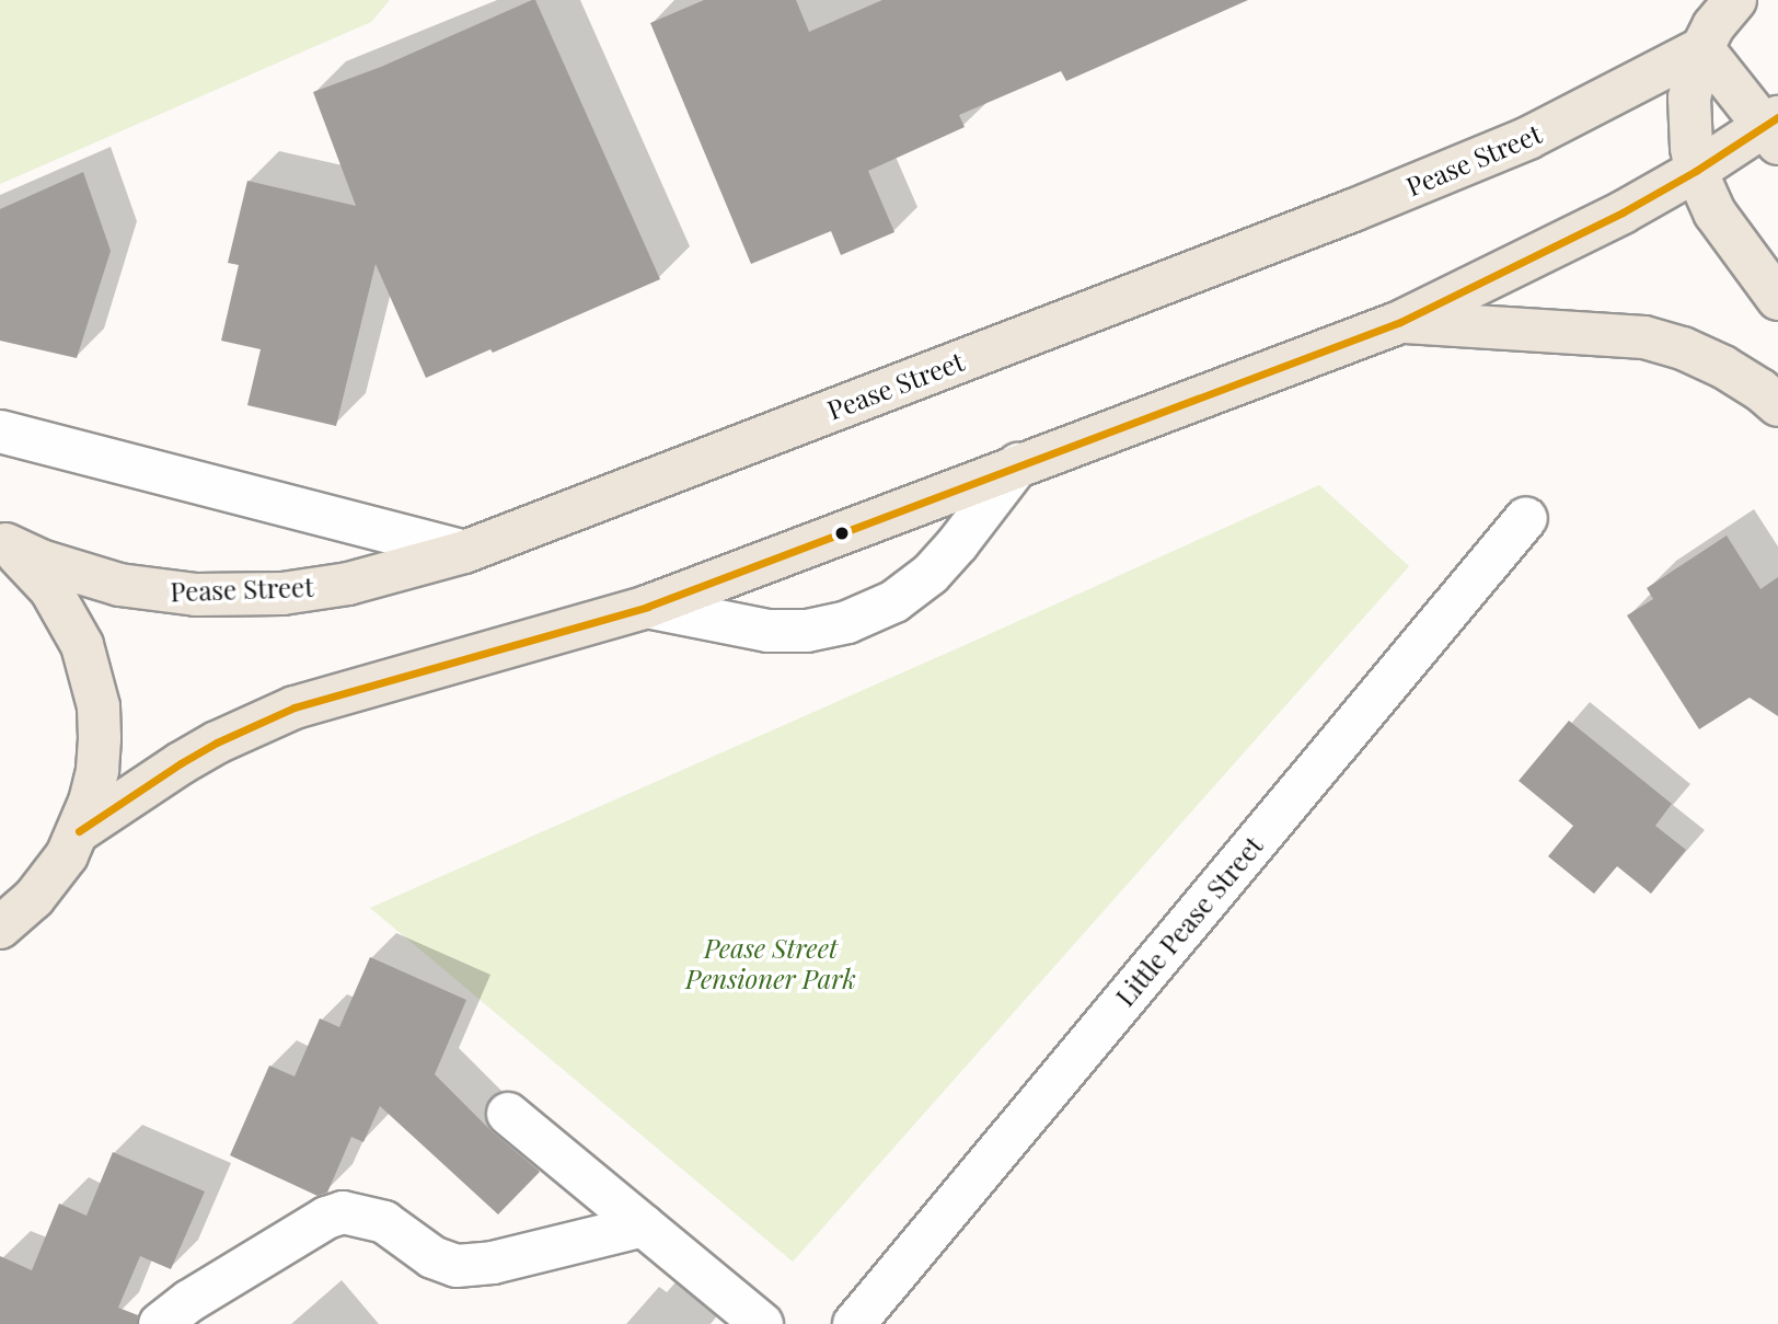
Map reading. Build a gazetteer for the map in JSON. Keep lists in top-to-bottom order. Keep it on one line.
{"streets":{"main road":["Pease Street"],"street":["Little Pease Street"]},"parks":["Pease Street Pensioner Park"]}
